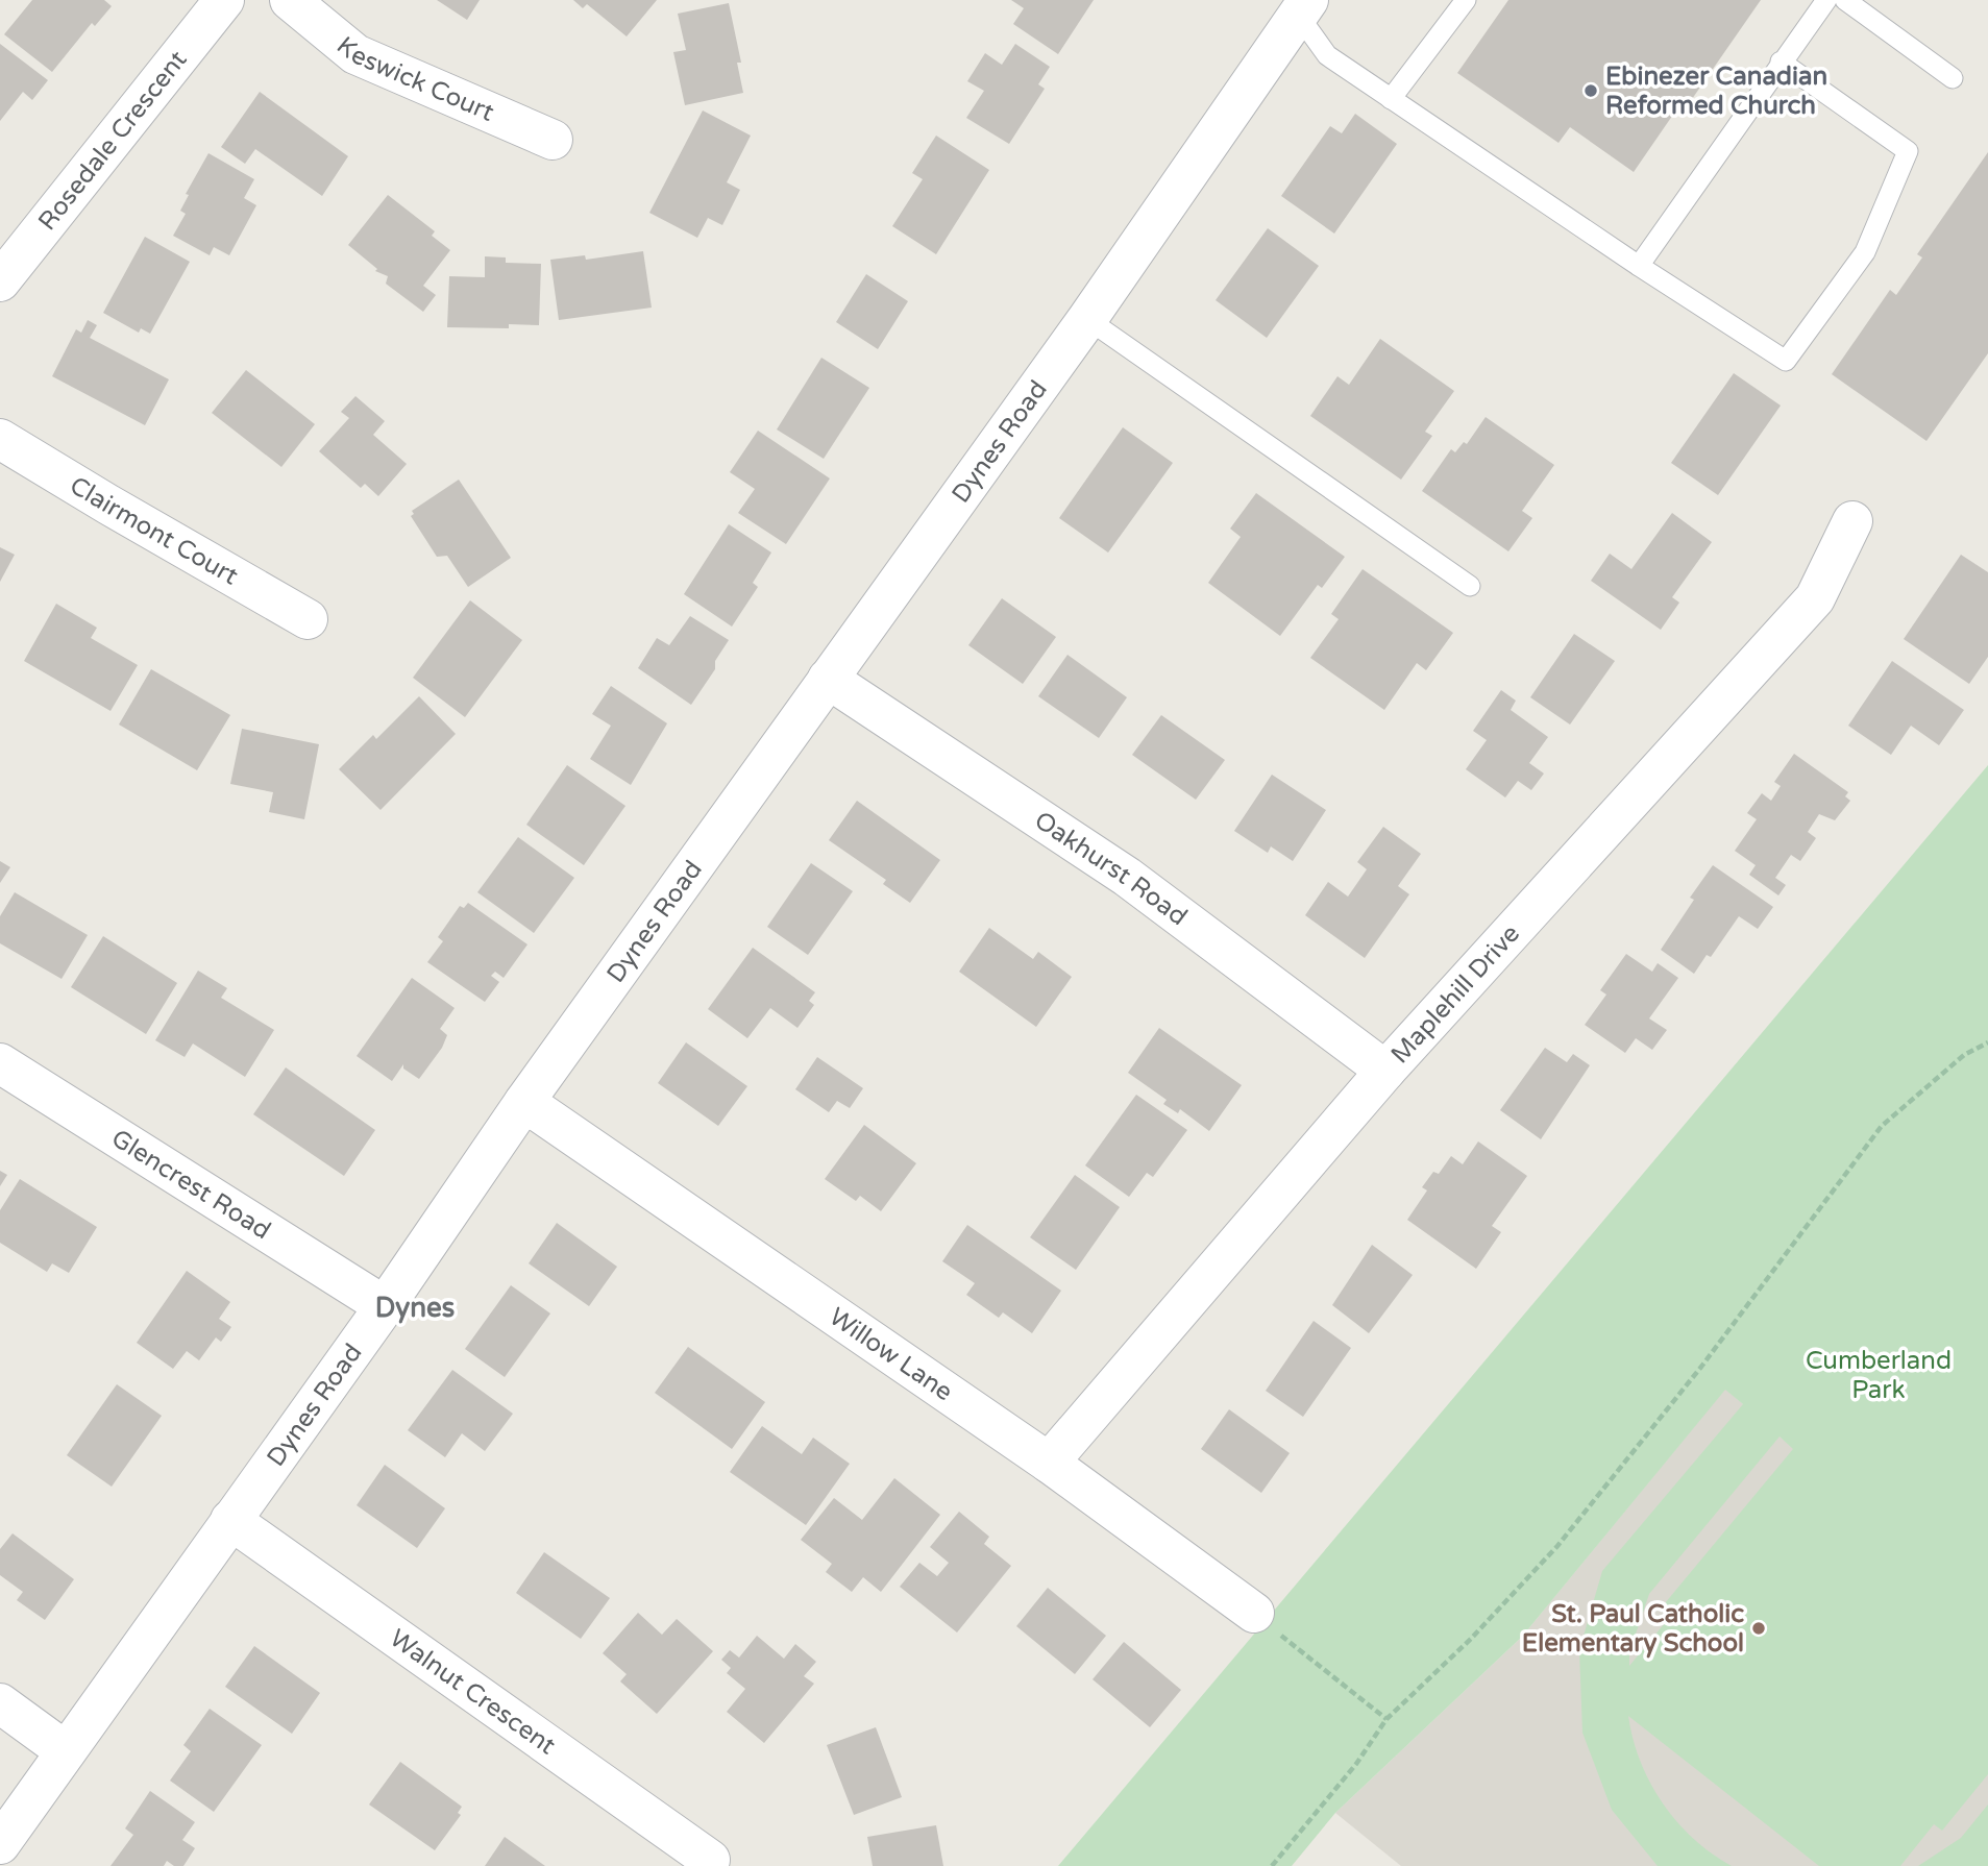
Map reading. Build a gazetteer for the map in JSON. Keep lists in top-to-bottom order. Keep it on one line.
{"streets":{"street":["Keswick Court","Rosedale Crescent","Dynes Road","Clairmont Court","Oakhurst Road","Maplehill Drive","Glencrest Road","Willow Lane","Walnut Crescent"]},"crossings":[["Dynes Road","Oakhurst Road"],["Dynes Road","Glencrest Road"],["Dynes Road","Willow Lane"],["Dynes Road","Walnut Crescent"],["Oakhurst Road","Maplehill Drive"],["Maplehill Drive","Willow Lane"]],"districts":["Dynes"],"parks":["Cumberland Park"],"places":["Ebinezer Canadian Reformed Church","St. Paul Catholic Elementary School"]}
